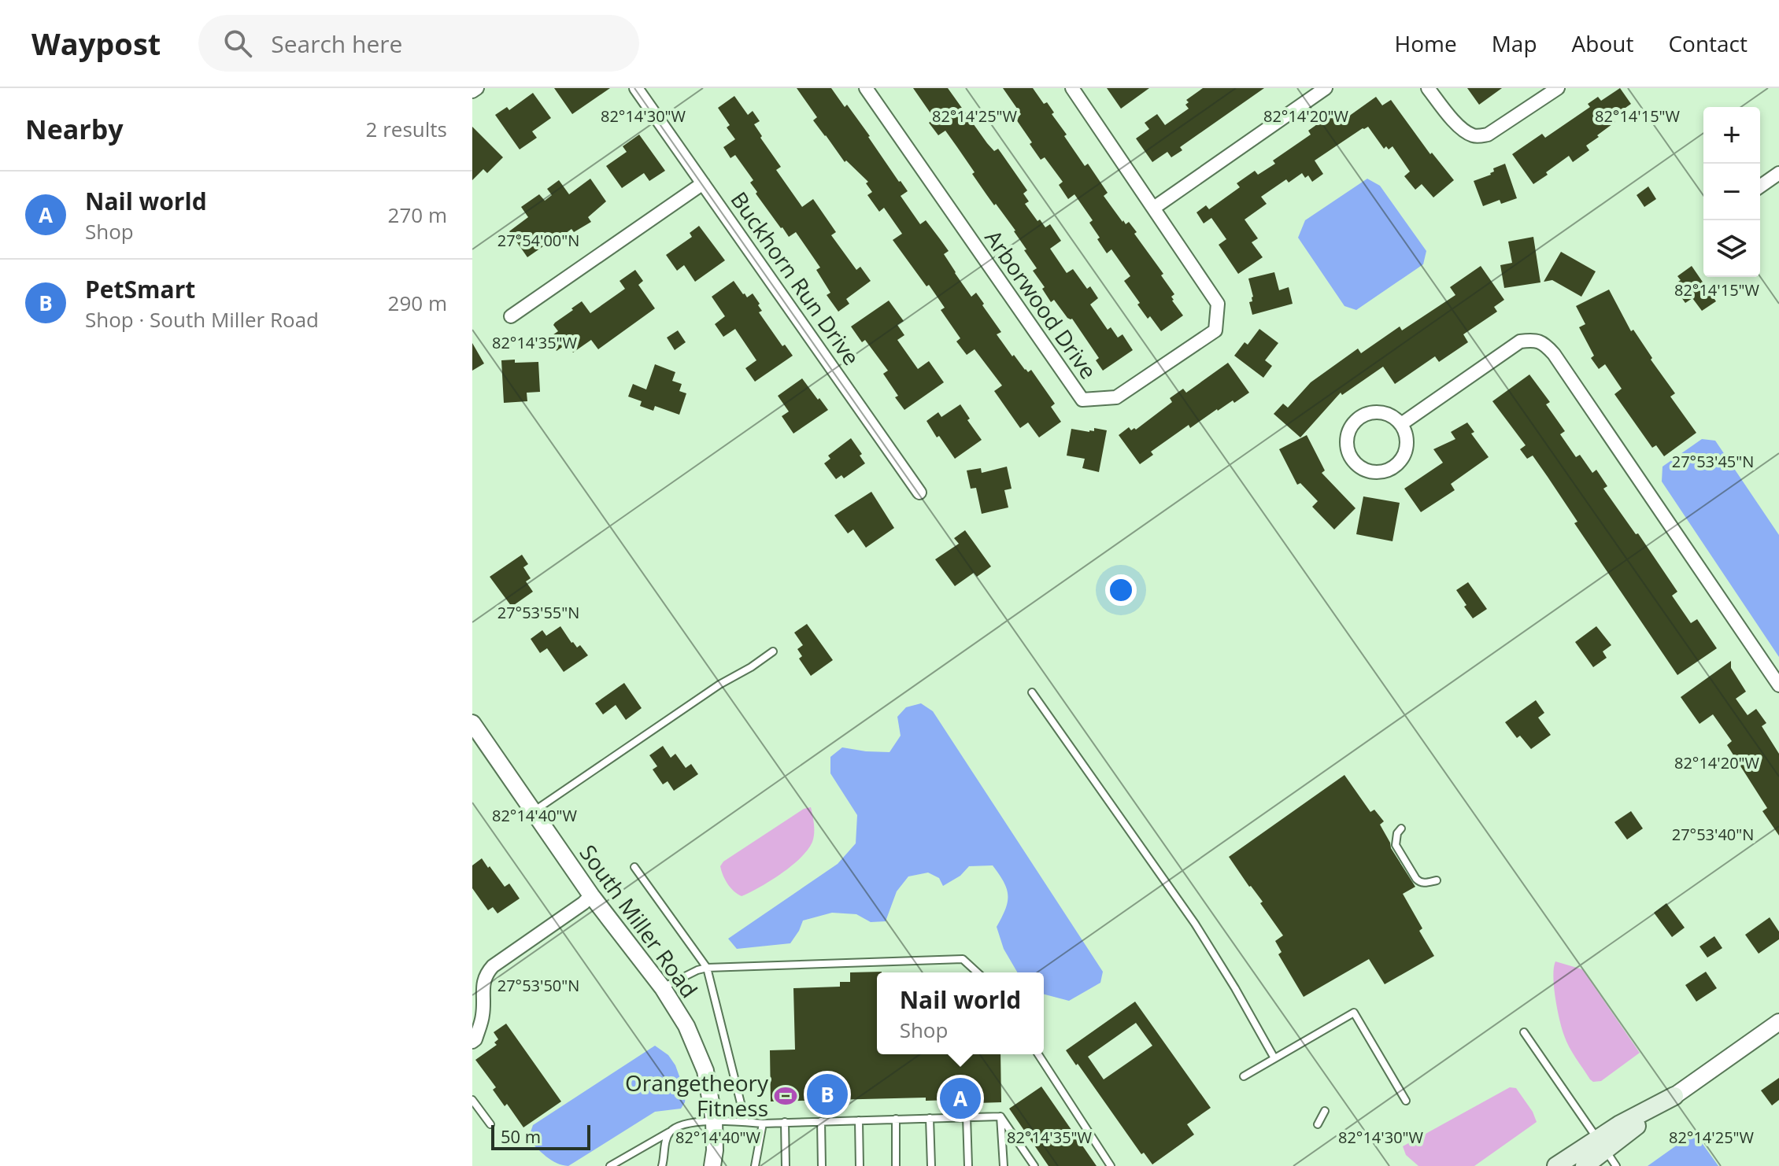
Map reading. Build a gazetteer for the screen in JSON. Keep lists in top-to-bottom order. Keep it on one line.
{"streets":{"street":["Buckhorn Run Drive","Arborwood Drive","South Miller Road"]},"places":{"sports":["Orangetheory Fitness"]},"scale_bar":"50 m","page":{"header":"Waypost","search":"Search here","nav":["Home","Map","About","Contact"],"heading":["Nearby","2 results"],"map_buttons":["+","−"],"list":[{"mark":"A","name":"Nail world","note":"Shop","value":"270 m"},{"mark":"B","name":"PetSmart","note":"Shop · South Miller Road","value":"290 m"}],"popup":["Nail world","Shop"],"pins":["B","A"],"scale":"50 m"},"coordinates":["82°14'15\"W","82°14'30\"W","82°14'25\"W","82°14'20\"W","27°54'00\"N","82°14'35\"W","27°53'45\"N","27°53'55\"N","82°14'40\"W","27°53'40\"N","27°53'50\"N"]}
